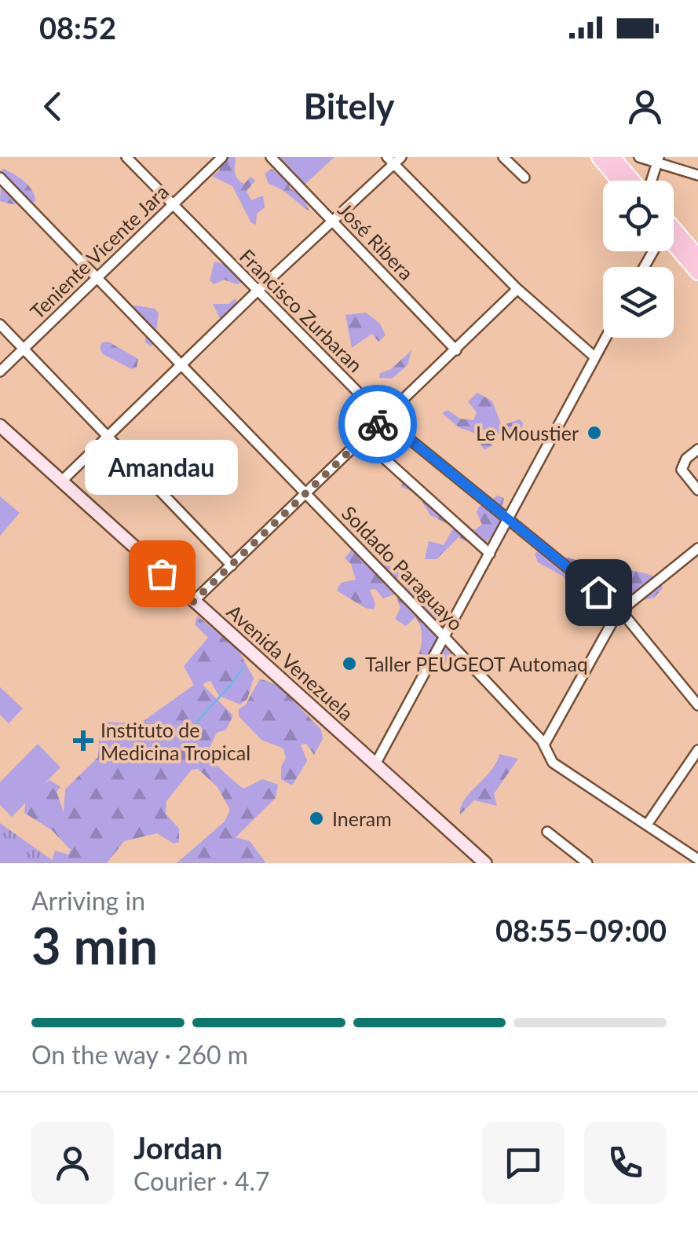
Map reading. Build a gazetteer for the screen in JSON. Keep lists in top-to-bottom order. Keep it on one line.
{"streets":{"main road":["Avenida Venezuela"],"street":["José Ribera","Teniente Vicente Jara","Francisco Zurbaran","Soldado Paraguayo"]},"crossings":[["Teniente Vicente Jara","Francisco Zurbaran"],["Teniente Vicente Jara","Soldado Paraguayo"]],"places":{"other":["Le Moustier","Amandau","Taller PEUGEOT Automaq","Ineram"],"health":["Instituto de Medicina Tropical"]},"page":{"status":"08:52","header":"Bitely","bubble":"Amandau","heading":["3 min","Arriving in","08:55–09:00"],"panel":["Jordan","Courier · 4.7"],"bar":"On the way · 260 m"}}
